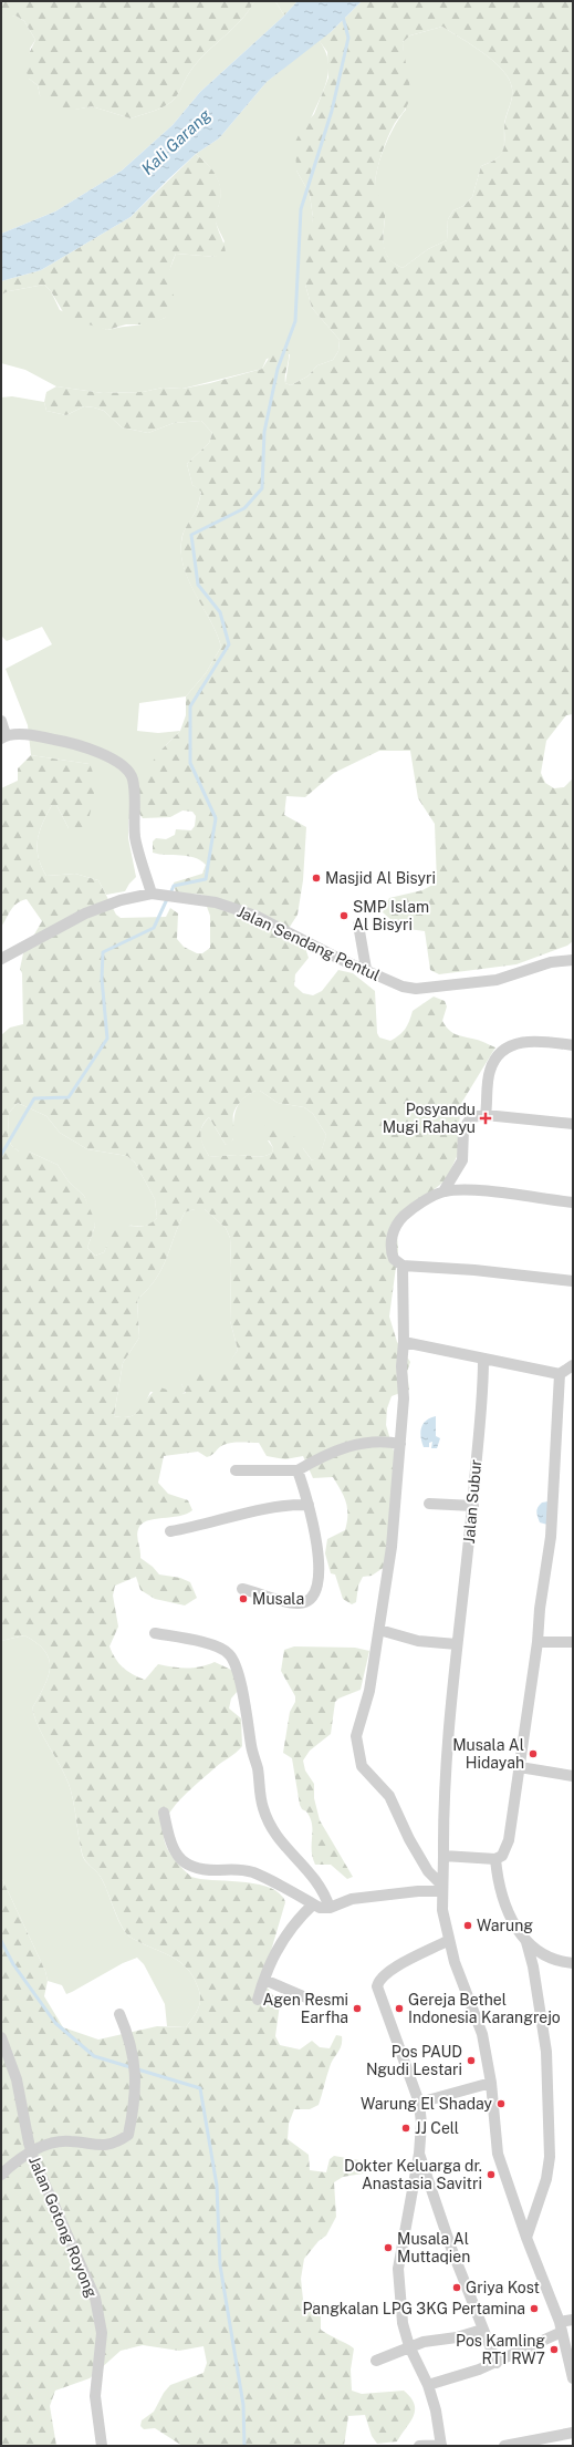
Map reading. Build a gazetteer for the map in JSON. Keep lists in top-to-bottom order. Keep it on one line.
{"streets":{"street":["Jalan Sendang Pentul","Jalan Subur","Jalan Gotong Royong"]},"water":["Kali Garang"],"places":{"other":["Masjid Al Bisyri","SMP Islam Al Bisyri","Musala","Musala Al Hidayah","Warung","Agen Resmi Earfha","Gereja Bethel Indonesia Karangrejo","Pos PAUD Ngudi Lestari","Warung El Shaday","JJ Cell","Dokter Keluarga dr. Anastasia Savitri","Musala Al Muttaqien","Griya Kost","Pangkalan LPG 3KG Pertamina","Pos Kamling RT1 RW7"],"health":["Posyandu Mugi Rahayu"]}}
